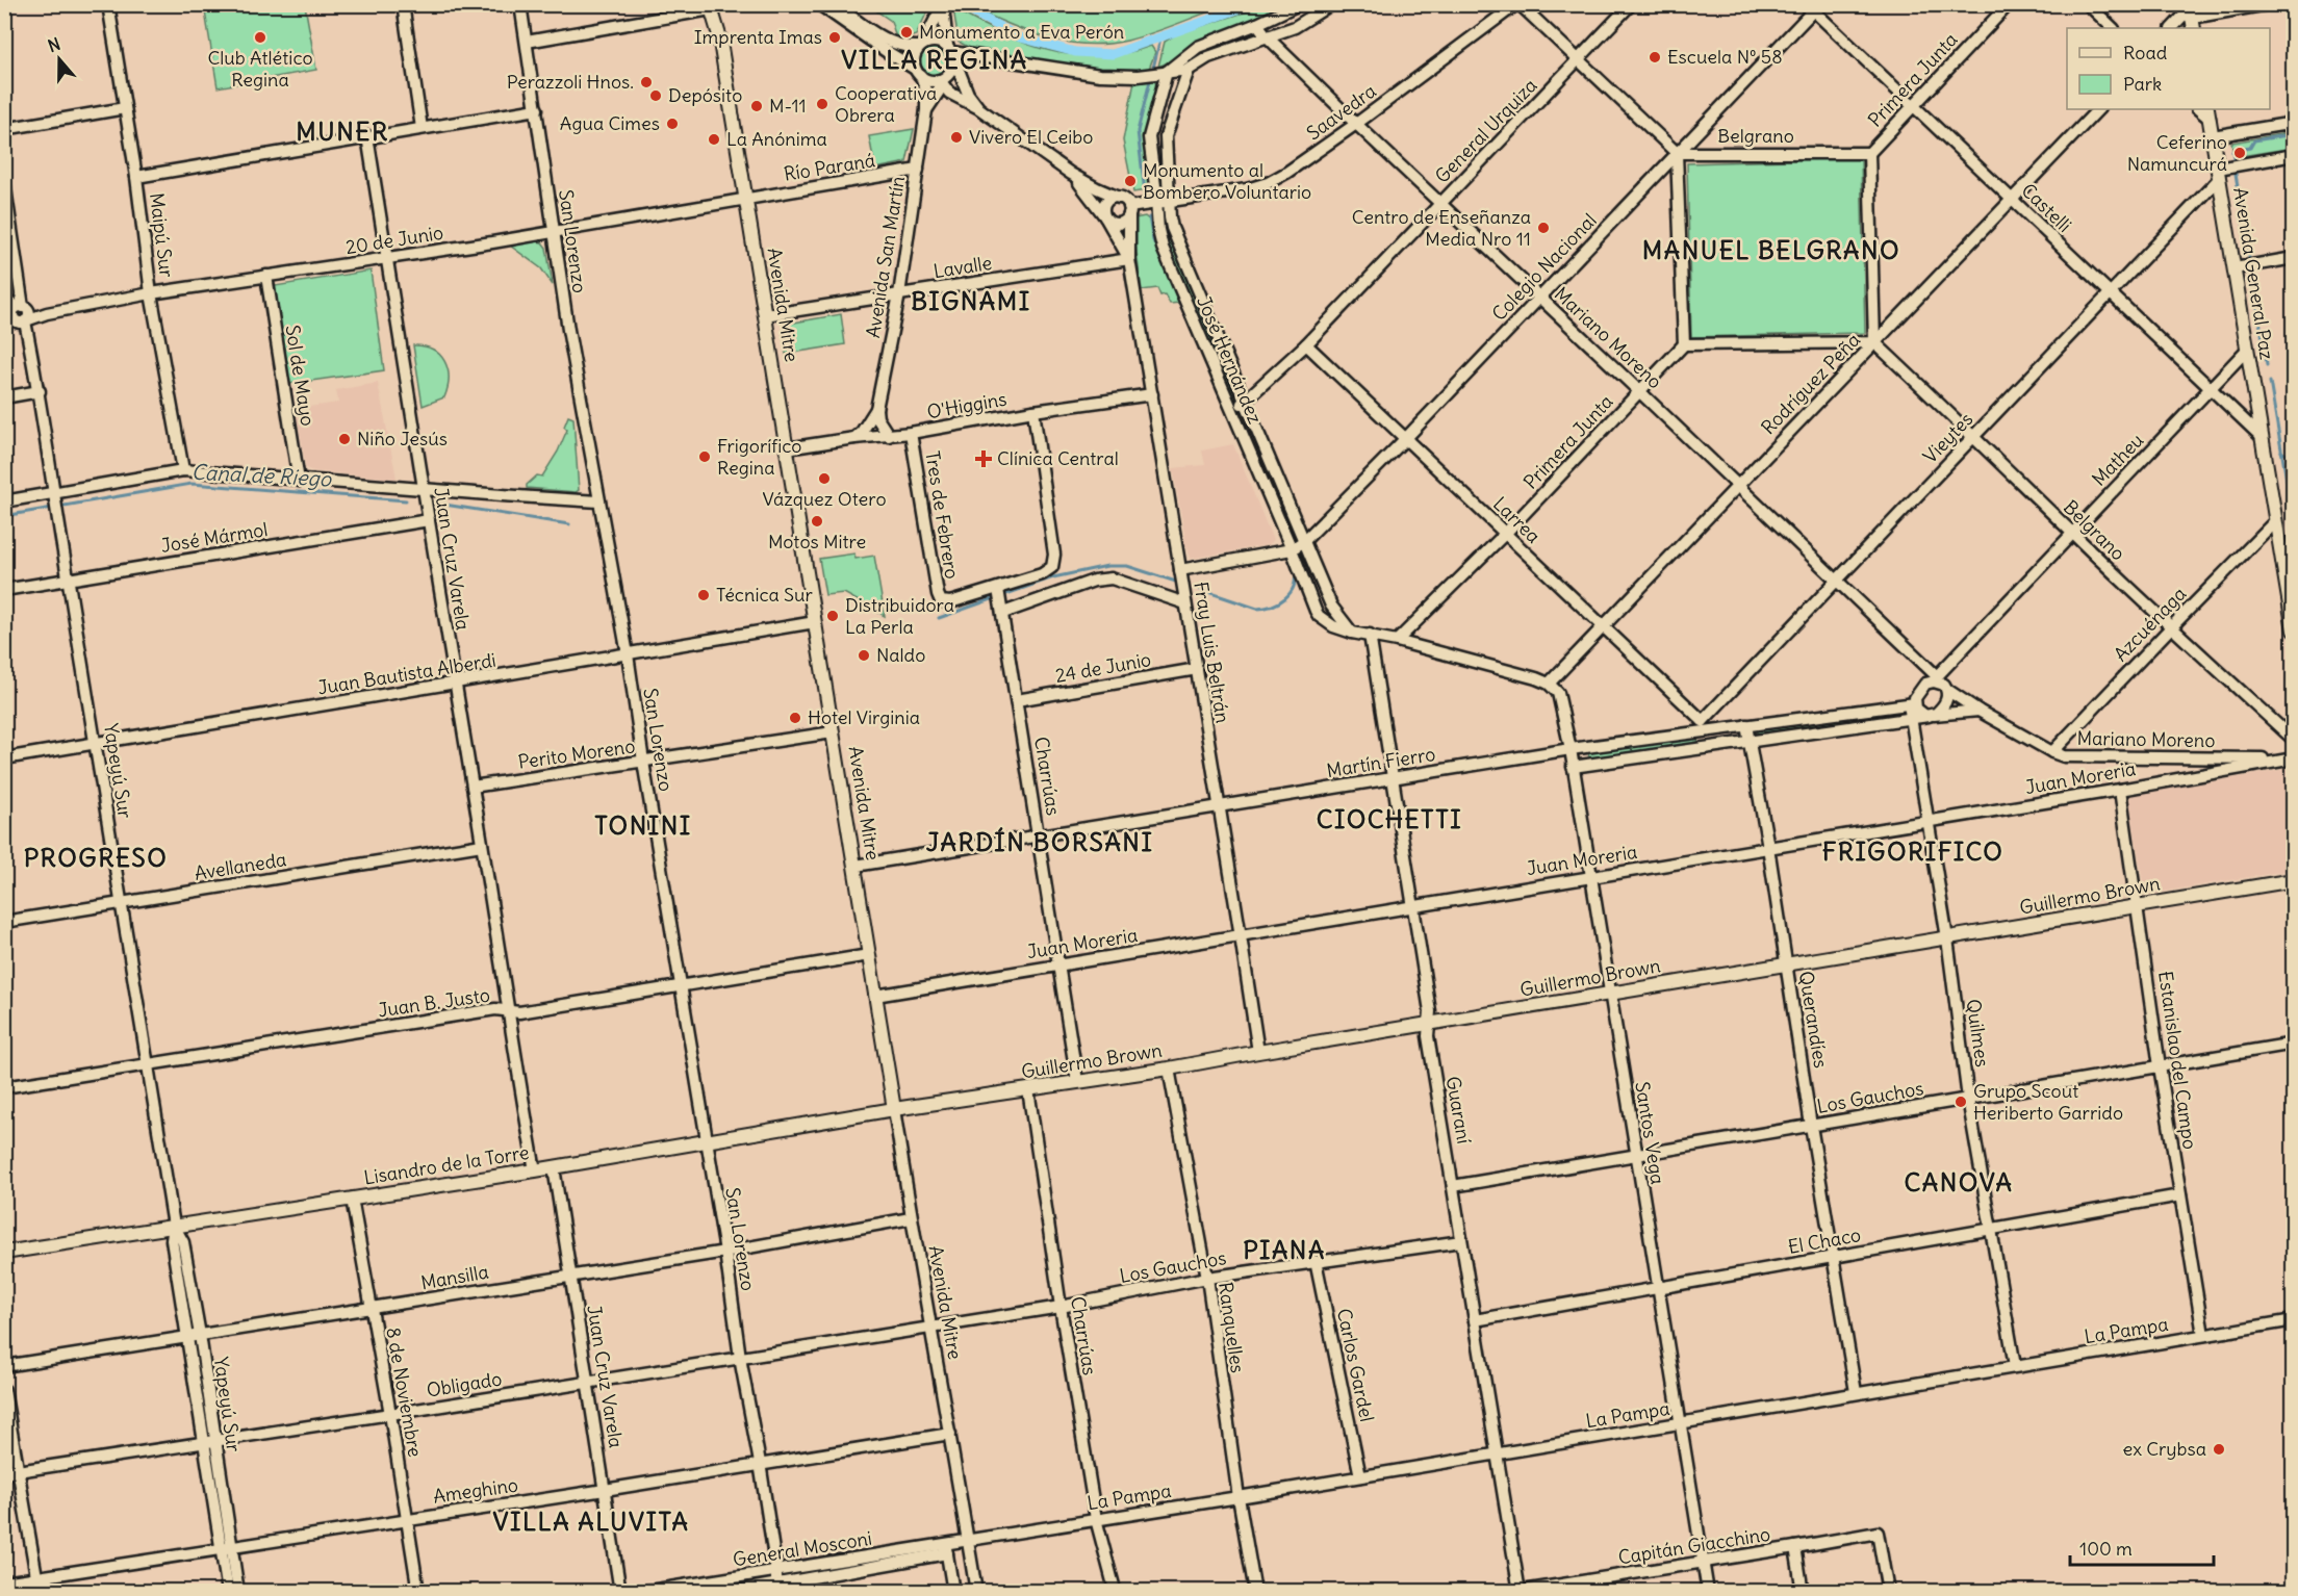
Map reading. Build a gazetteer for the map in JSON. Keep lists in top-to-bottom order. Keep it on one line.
{"streets":{"main road":["Avenida General Paz","Avenida Mitre","Guillermo Brown","Lisandro de la Torre"],"street":["Primera Junta","Saavedra","General Urquiza","Belgrano","Río Paraná","Castelli","Maipú Sur","20 de Junio","San Lorenzo","Avenida San Martín","Lavalle","Colegio Nacional","Mariano Moreno","José Hernández","Sol de Mayo","Rodríguez Peña","O'Higgins","Vieytes","Matheu","Tres de Febrero","Larrea","José Mármol","Juan Cruz Varela","Azcuénaga","Fray Luis Beltrán","24 de Junio","Juan Bautista Alberdi","Perito Moreno","Martín Fierro","Yapeyú Sur","Charrúas","Juan Moreria","Avellaneda","Juan B. Justo","Querandíes","Quilmes","Estanislao del Campo","Los Gauchos","Guaraní","Santos Vega","El Chaco","Mansilla","Ranquelles","La Pampa","Carlos Gardel","Obligado","8 de Noviembre","Ameghino","Capitán Giacchino","General Mosconi"]},"crossings":[["Primera Junta","Belgrano"],["Primera Junta","Castelli"],["Primera Junta","Mariano Moreno"],["Primera Junta","José Hernández"],["Primera Junta","Larrea"],["Saavedra","Mariano Moreno"],["Saavedra","José Hernández"],["Saavedra","Fray Luis Beltrán"],["General Urquiza","Mariano Moreno"],["General Urquiza","José Hernández"],["General Urquiza","Larrea"],["Belgrano","Colegio Nacional"],["Belgrano","Rodríguez Peña"],["Belgrano","Vieytes"],["Belgrano","Matheu"],["Belgrano","Azcuénaga"],["Río Paraná","20 de Junio"],["Río Paraná","Avenida San Martín"],["Río Paraná","Avenida Mitre"],["Castelli","Colegio Nacional"],["Castelli","Avenida General Paz"],["Castelli","Rodríguez Peña"],["Castelli","Vieytes"],["Castelli","Matheu"],["Maipú Sur","20 de Junio"],["20 de Junio","San Lorenzo"],["20 de Junio","Avenida Mitre"],["20 de Junio","Sol de Mayo"],["20 de Junio","Juan Cruz Varela"],["20 de Junio","Yapeyú Sur"],["San Lorenzo","Juan Bautista Alberdi"],["San Lorenzo","Perito Moreno"],["San Lorenzo","Juan B. Justo"],["San Lorenzo","Lisandro de la Torre"],["San Lorenzo","Mansilla"],["San Lorenzo","Obligado"],["San Lorenzo","Ameghino"],["San Lorenzo","General Mosconi"],["Avenida San Martín","Lavalle"],["Avenida San Martín","O'Higgins"],["Avenida San Martín","Fray Luis Beltrán"],["Lavalle","Avenida Mitre"],["Lavalle","Fray Luis Beltrán"],["Colegio Nacional","Mariano Moreno"],["Colegio Nacional","José Hernández"],["Colegio Nacional","Larrea"],["Avenida General Paz","Vieytes"],["Avenida General Paz","Matheu"],["Avenida General Paz","Azcuénaga"],["Avenida Mitre","O'Higgins"],["Avenida Mitre","Juan Bautista Alberdi"],["Avenida Mitre","Perito Moreno"],["Avenida Mitre","Martín Fierro"],["Avenida Mitre","Juan Moreria"],["Avenida Mitre","Guillermo Brown"],["Avenida Mitre","Juan B. Justo"],["Avenida Mitre","Los Gauchos"],["Avenida Mitre","Lisandro de la Torre"],["Avenida Mitre","Mansilla"],["Avenida Mitre","La Pampa"],["Avenida Mitre","Obligado"],["Avenida Mitre","Ameghino"],["Avenida Mitre","General Mosconi"],["Mariano Moreno","Rodríguez Peña"],["Mariano Moreno","Vieytes"],["Mariano Moreno","Matheu"],["Mariano Moreno","Azcuénaga"],["Mariano Moreno","Martín Fierro"],["Mariano Moreno","Juan Moreria"],["Mariano Moreno","Quilmes"],["José Hernández","Rodríguez Peña"],["José Hernández","Guaraní"],["José Hernández","Santos Vega"],["Rodríguez Peña","Larrea"],["Rodríguez Peña","Santos Vega"],["O'Higgins","Tres de Febrero"],["O'Higgins","Fray Luis Beltrán"],["Vieytes","Larrea"],["Vieytes","Martín Fierro"],["Matheu","Martín Fierro"],["Matheu","Quilmes"],["Tres de Febrero","Charrúas"],["Larrea","Martín Fierro"],["José Mármol","Juan Cruz Varela"],["José Mármol","Yapeyú Sur"],["Juan Cruz Varela","Juan Bautista Alberdi"],["Juan Cruz Varela","Perito Moreno"],["Juan Cruz Varela","Avellaneda"],["Juan Cruz Varela","Juan B. Justo"],["Juan Cruz Varela","Lisandro de la Torre"],["Juan Cruz Varela","Mansilla"],["Juan Cruz Varela","Obligado"],["Juan Cruz Varela","Ameghino"],["Fray Luis Beltrán","24 de Junio"],["Fray Luis Beltrán","Martín Fierro"],["Fray Luis Beltrán","Juan Moreria"],["Fray Luis Beltrán","Guillermo Brown"],["24 de Junio","Charrúas"],["Juan Bautista Alberdi","Yapeyú Sur"],["Martín Fierro","Charrúas"],["Martín Fierro","Querandíes"],["Martín Fierro","Quilmes"],["Martín Fierro","Guaraní"],["Martín Fierro","Santos Vega"],["Yapeyú Sur","Avellaneda"],["Yapeyú Sur","Juan B. Justo"],["Yapeyú Sur","Lisandro de la Torre"],["Yapeyú Sur","Mansilla"],["Yapeyú Sur","Obligado"],["Yapeyú Sur","Ameghino"],["Charrúas","Juan Moreria"],["Charrúas","Guillermo Brown"],["Charrúas","Los Gauchos"],["Charrúas","La Pampa"],["Juan Moreria","Querandíes"],["Juan Moreria","Quilmes"],["Juan Moreria","Estanislao del Campo"],["Juan Moreria","Guaraní"],["Juan Moreria","Santos Vega"],["Guillermo Brown","Querandíes"],["Guillermo Brown","Quilmes"],["Guillermo Brown","Estanislao del Campo"],["Guillermo Brown","Guaraní"],["Guillermo Brown","Santos Vega"],["Guillermo Brown","Lisandro de la Torre"],["Guillermo Brown","Ranquelles"],["Querandíes","Los Gauchos"],["Querandíes","El Chaco"],["Querandíes","La Pampa"],["Quilmes","Los Gauchos"],["Quilmes","El Chaco"],["Quilmes","La Pampa"],["Estanislao del Campo","Los Gauchos"],["Estanislao del Campo","El Chaco"],["Estanislao del Campo","La Pampa"],["Los Gauchos","Guaraní"],["Los Gauchos","Santos Vega"],["Los Gauchos","Ranquelles"],["Los Gauchos","Carlos Gardel"],["Los Gauchos","Obligado"],["Guaraní","El Chaco"],["Guaraní","La Pampa"],["Guaraní","Capitán Giacchino"],["Santos Vega","El Chaco"],["Santos Vega","La Pampa"],["Santos Vega","Capitán Giacchino"],["Lisandro de la Torre","8 de Noviembre"],["Mansilla","8 de Noviembre"],["Ranquelles","La Pampa"],["La Pampa","Carlos Gardel"],["La Pampa","General Mosconi"],["Obligado","8 de Noviembre"],["8 de Noviembre","Ameghino"]],"districts":["VILLA REGINA","MUNER","MANUEL BELGRANO","BIGNAMI","CIOCHETTI","TONINI","JARDÍN BORSANI","FRIGORIFICO","PROGRESO","CANOVA","PIANA","VILLA ALUVITA"],"water":["Canal de Riego"],"places":{"other":["Monumento a Eva Perón","Club Atlético Regina","Imprenta Imas","Escuela Nº 58","Perazzoli Hnos.","Depósito","Cooperativa Obrera","M-11","Agua Cimes","Vivero El Ceibo","La Anónima","Ceferino Namuncurá","Monumento al Bombero Voluntario","Centro de Enseñanza Media Nro 11","Niño Jesús","Frigorífico Regina","Vázquez Otero","Motos Mitre","Técnica Sur","Distribuidora La Perla","Naldo","Hotel Virginia","Grupo Scout Heriberto Garrido","ex Crybsa"],"health":["Clínica Central"]},"legend":["Road","Park"],"scale_bar":"100 m","north":"top"}
